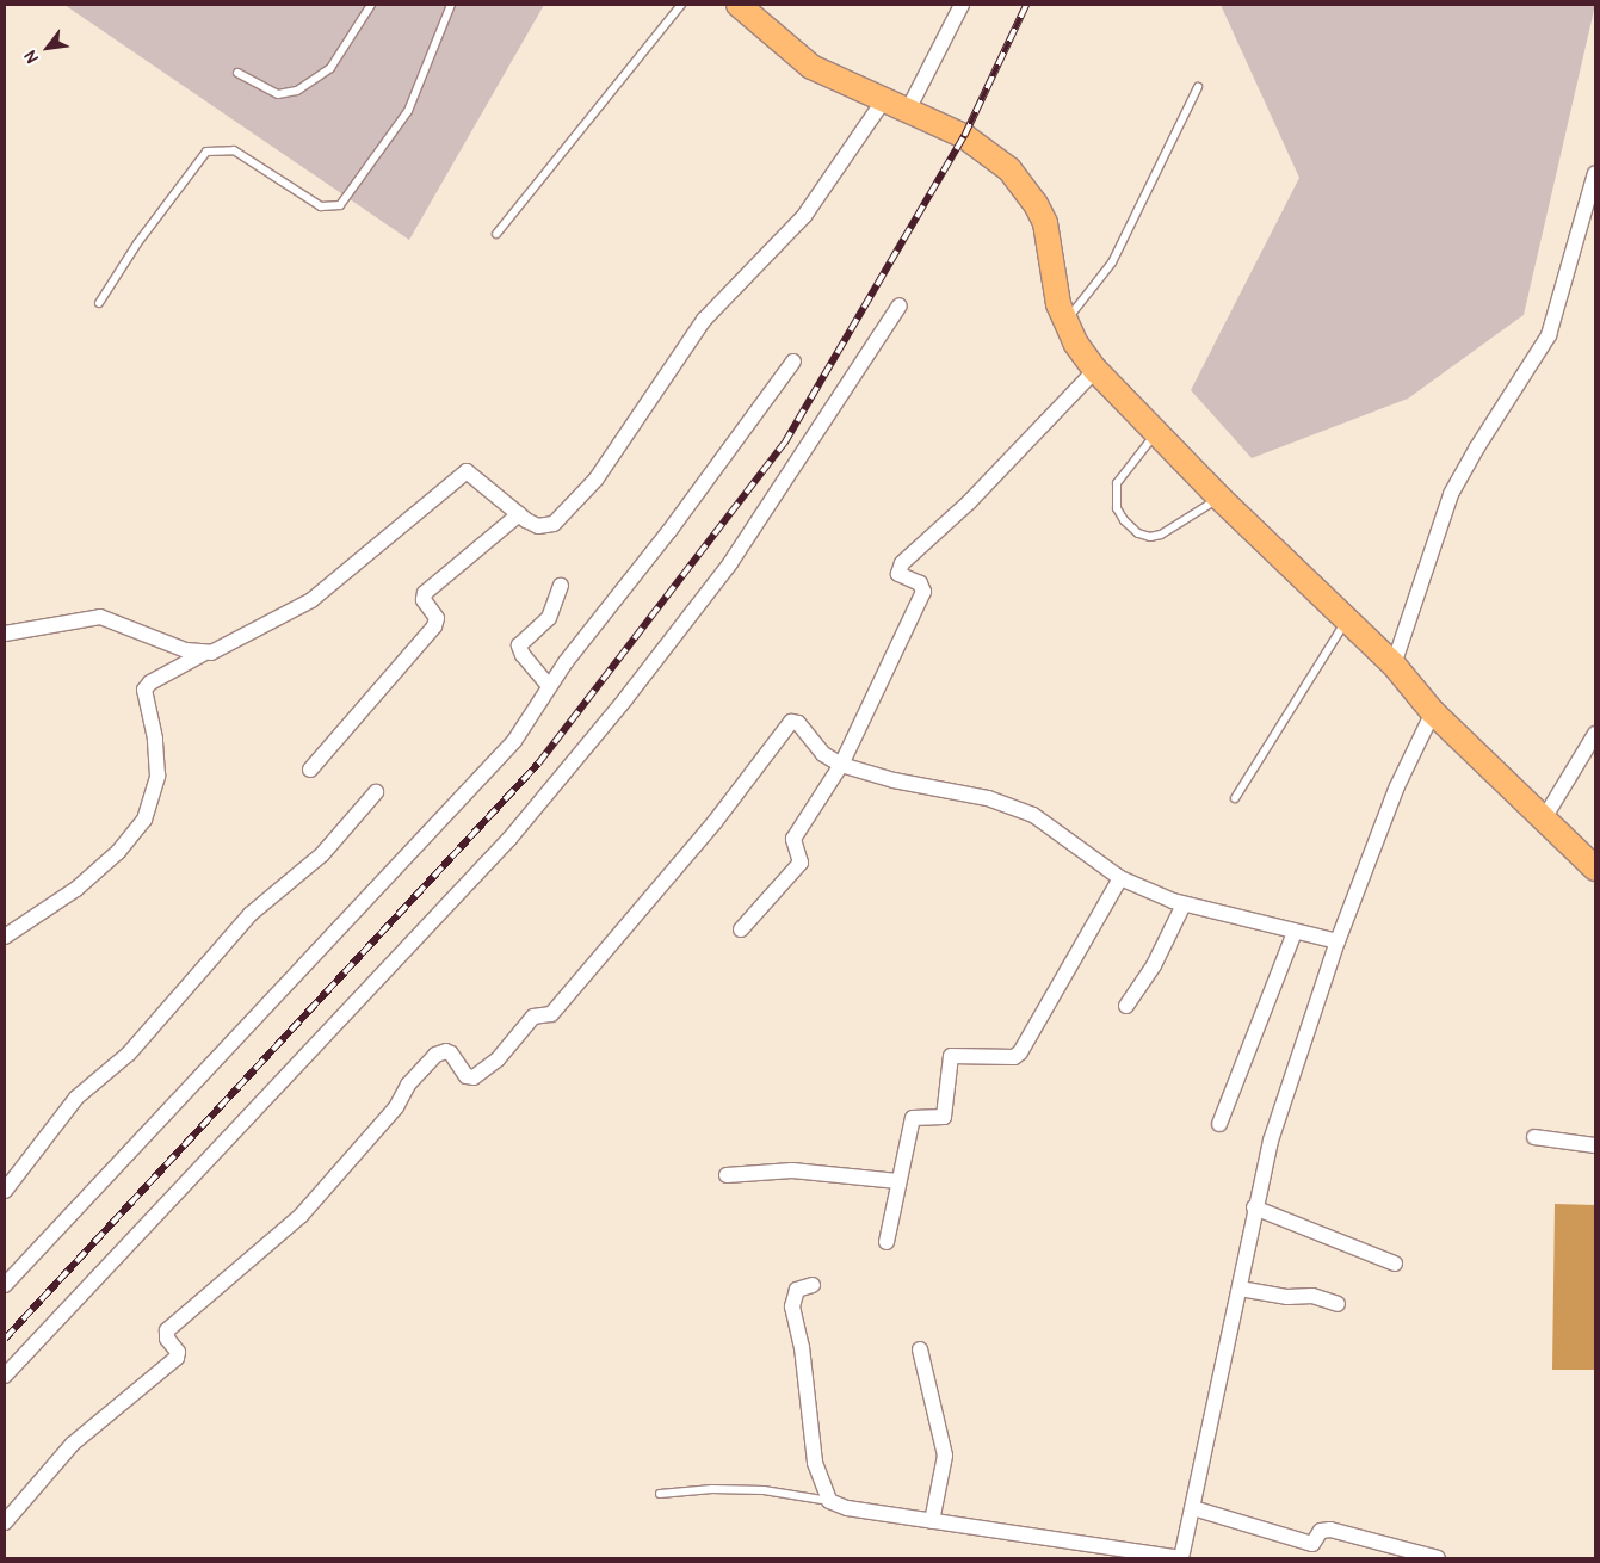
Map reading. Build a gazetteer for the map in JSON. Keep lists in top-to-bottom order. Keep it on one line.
{"north":"bottom left"}
